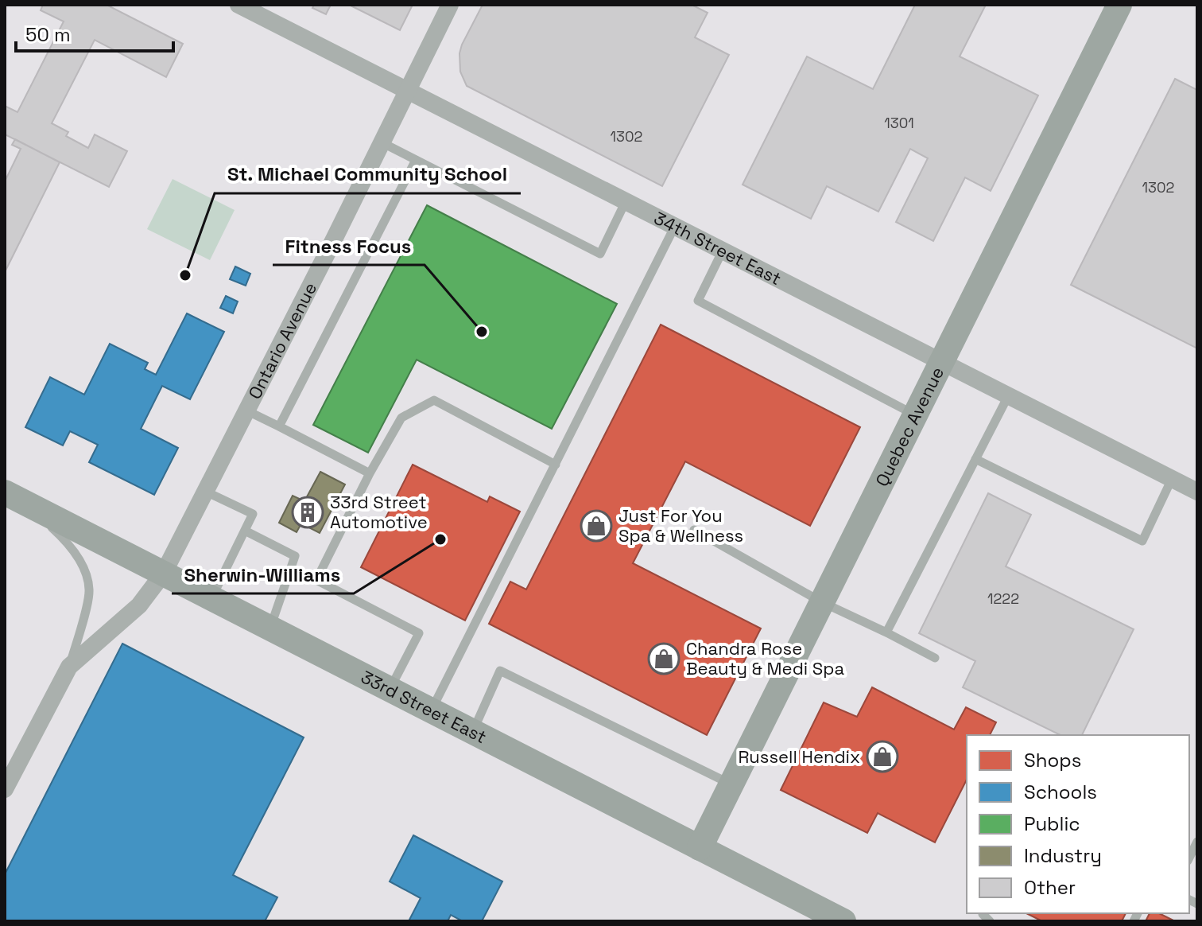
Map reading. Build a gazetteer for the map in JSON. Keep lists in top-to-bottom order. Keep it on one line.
{"streets":{"street":["34th Street East","Ontario Avenue","Quebec Avenue","33rd Street East"]},"crossings":[["34th Street East","Ontario Avenue"],["34th Street East","Quebec Avenue"],["Ontario Avenue","33rd Street East"],["Quebec Avenue","33rd Street East"]],"places":{"other":["St. Michael Community School","Fitness Focus","Sherwin-Williams"],"building":["33rd Street Automotive"],"shop":["Just For You Spa & Wellness","Chandra Rose Beauty & Medi Spa","Russell Hendix"]},"house_numbers":["1301","1302","1302","1222"],"legend":["Shops","Schools","Public","Industry","Other"],"scale_bar":"50 m"}
